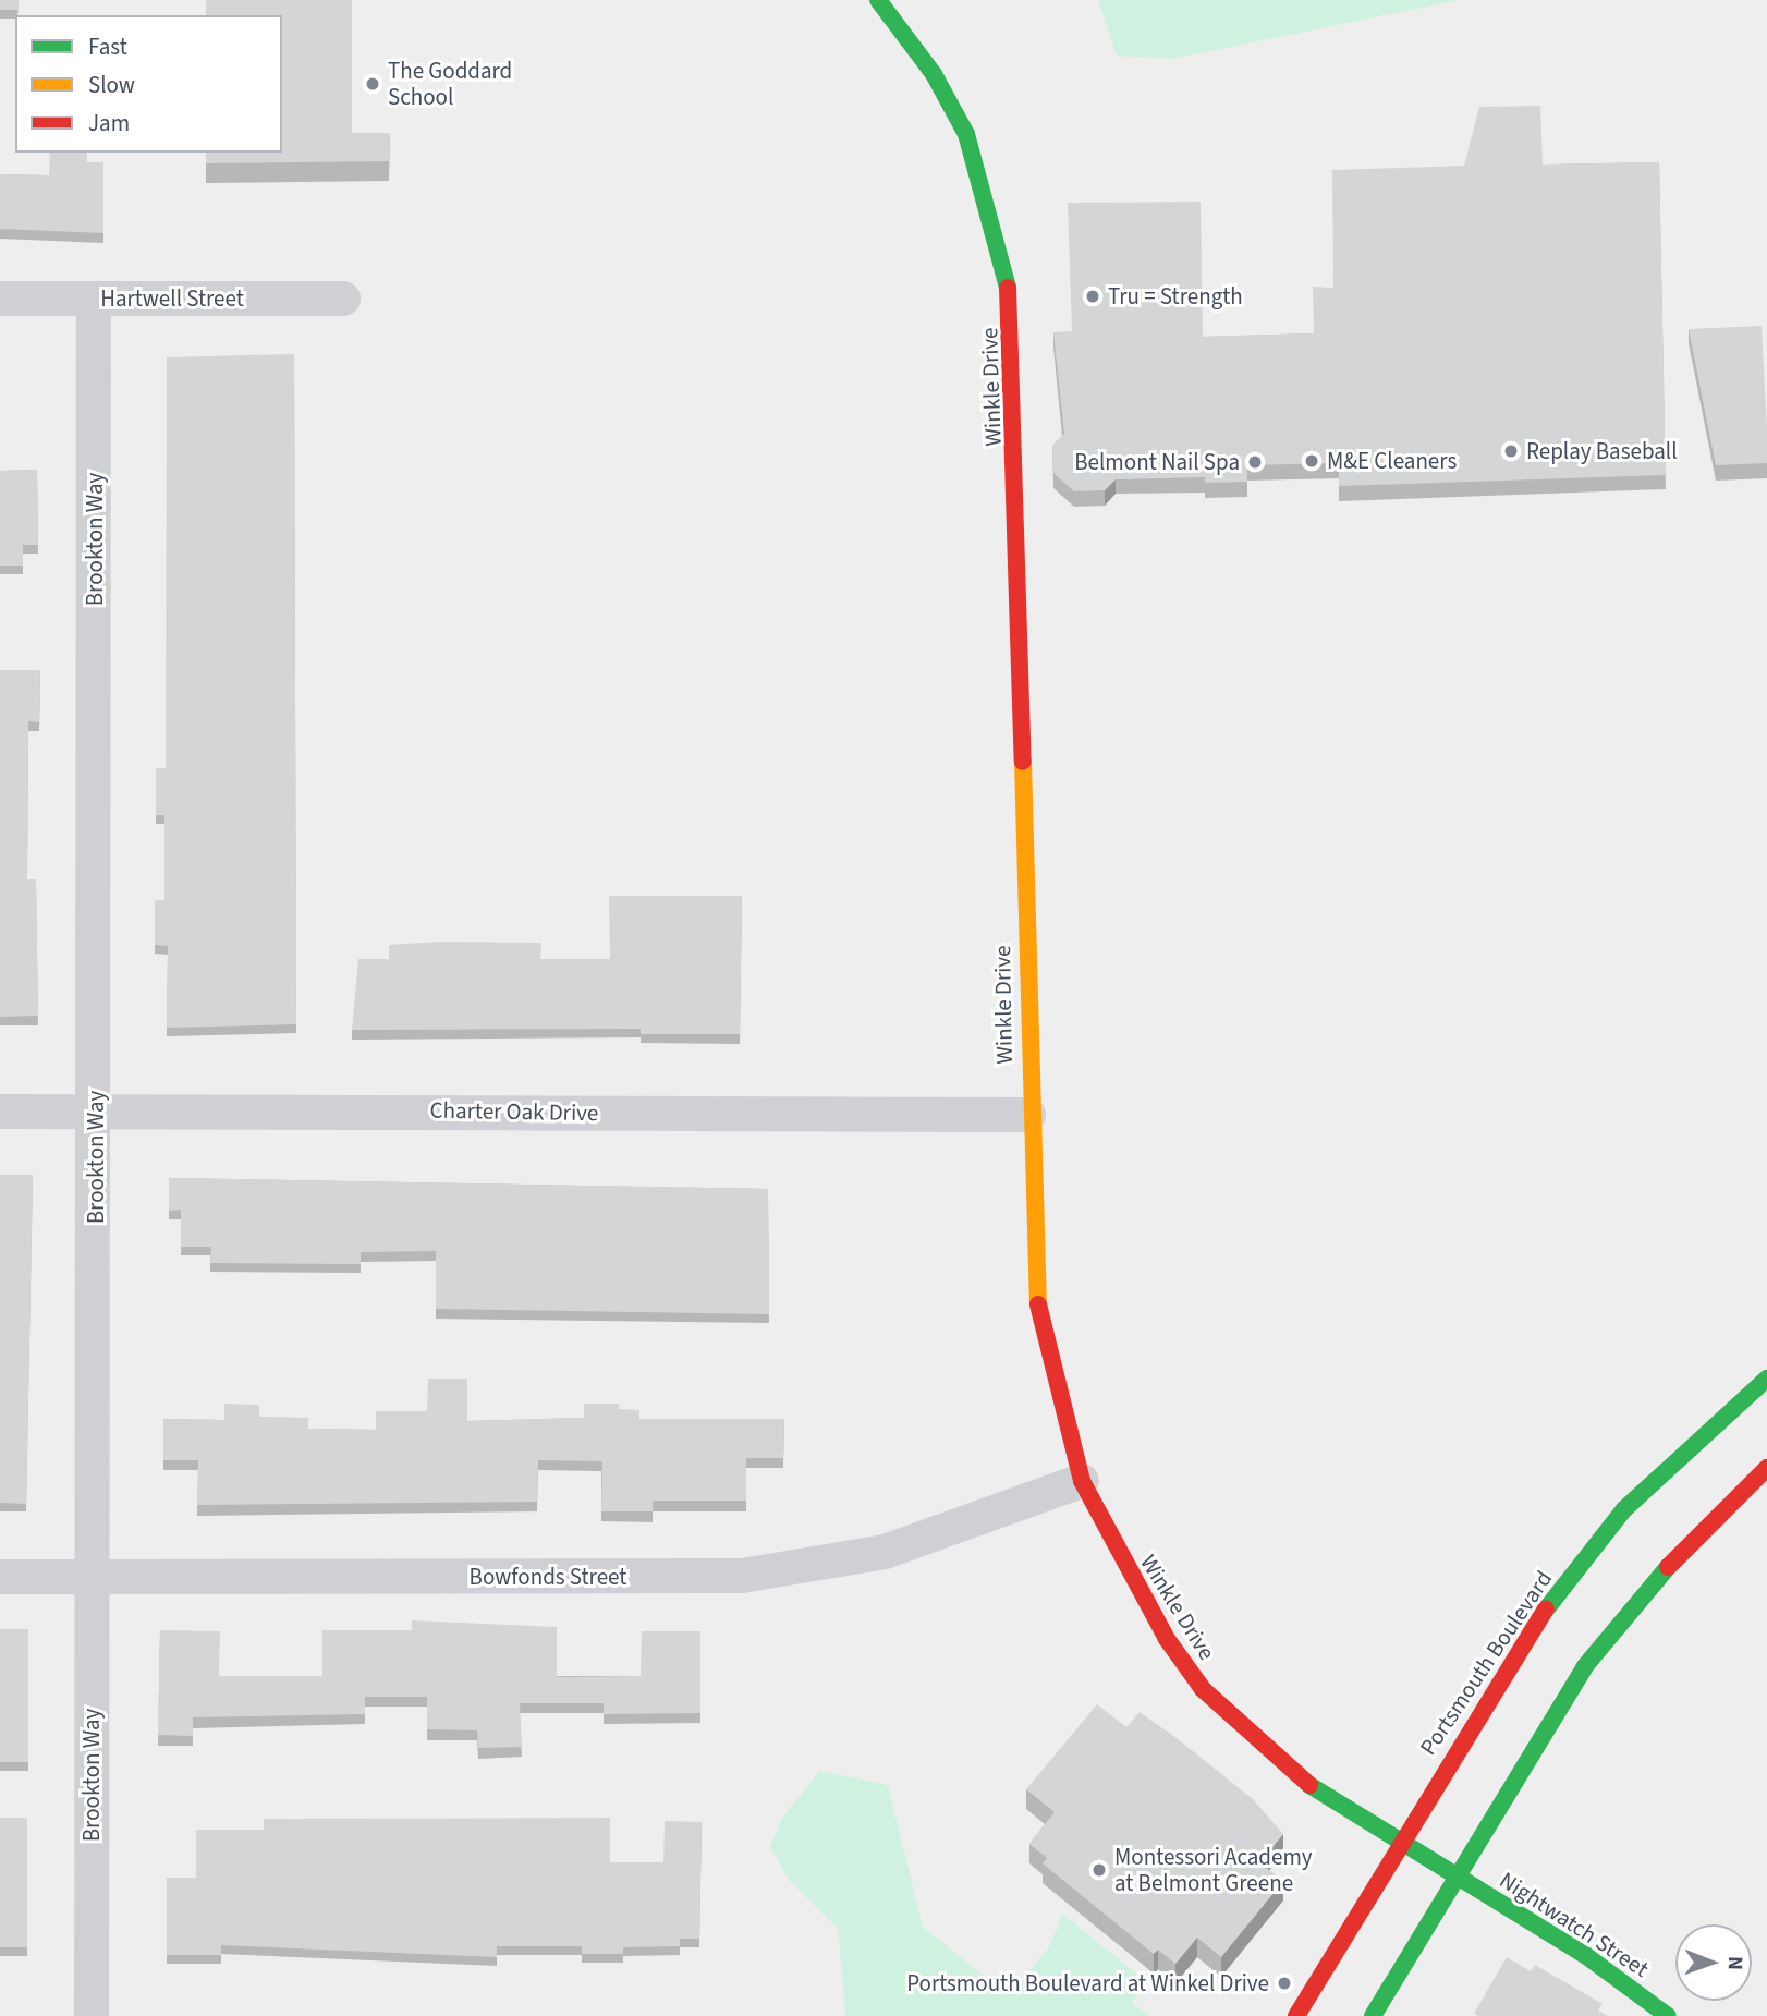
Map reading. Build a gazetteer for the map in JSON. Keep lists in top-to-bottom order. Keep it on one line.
{"streets":{"street":["Hartwell Street","Winkle Drive","Brookton Way","Charter Oak Drive","Bowfonds Street","Portsmouth Boulevard","Nightwatch Street"]},"crossings":[["Hartwell Street","Brookton Way"],["Winkle Drive","Charter Oak Drive"],["Winkle Drive","Bowfonds Street"],["Winkle Drive","Portsmouth Boulevard"],["Winkle Drive","Nightwatch Street"],["Brookton Way","Charter Oak Drive"],["Brookton Way","Bowfonds Street"]],"places":["The Goddard School","Tru = Strength","Replay Baseball","M&E Cleaners","Belmont Nail Spa","Montessori Academy at Belmont Greene","Portsmouth Boulevard at Winkel Drive"],"legend":["Fast","Slow","Jam"],"north":"right"}
